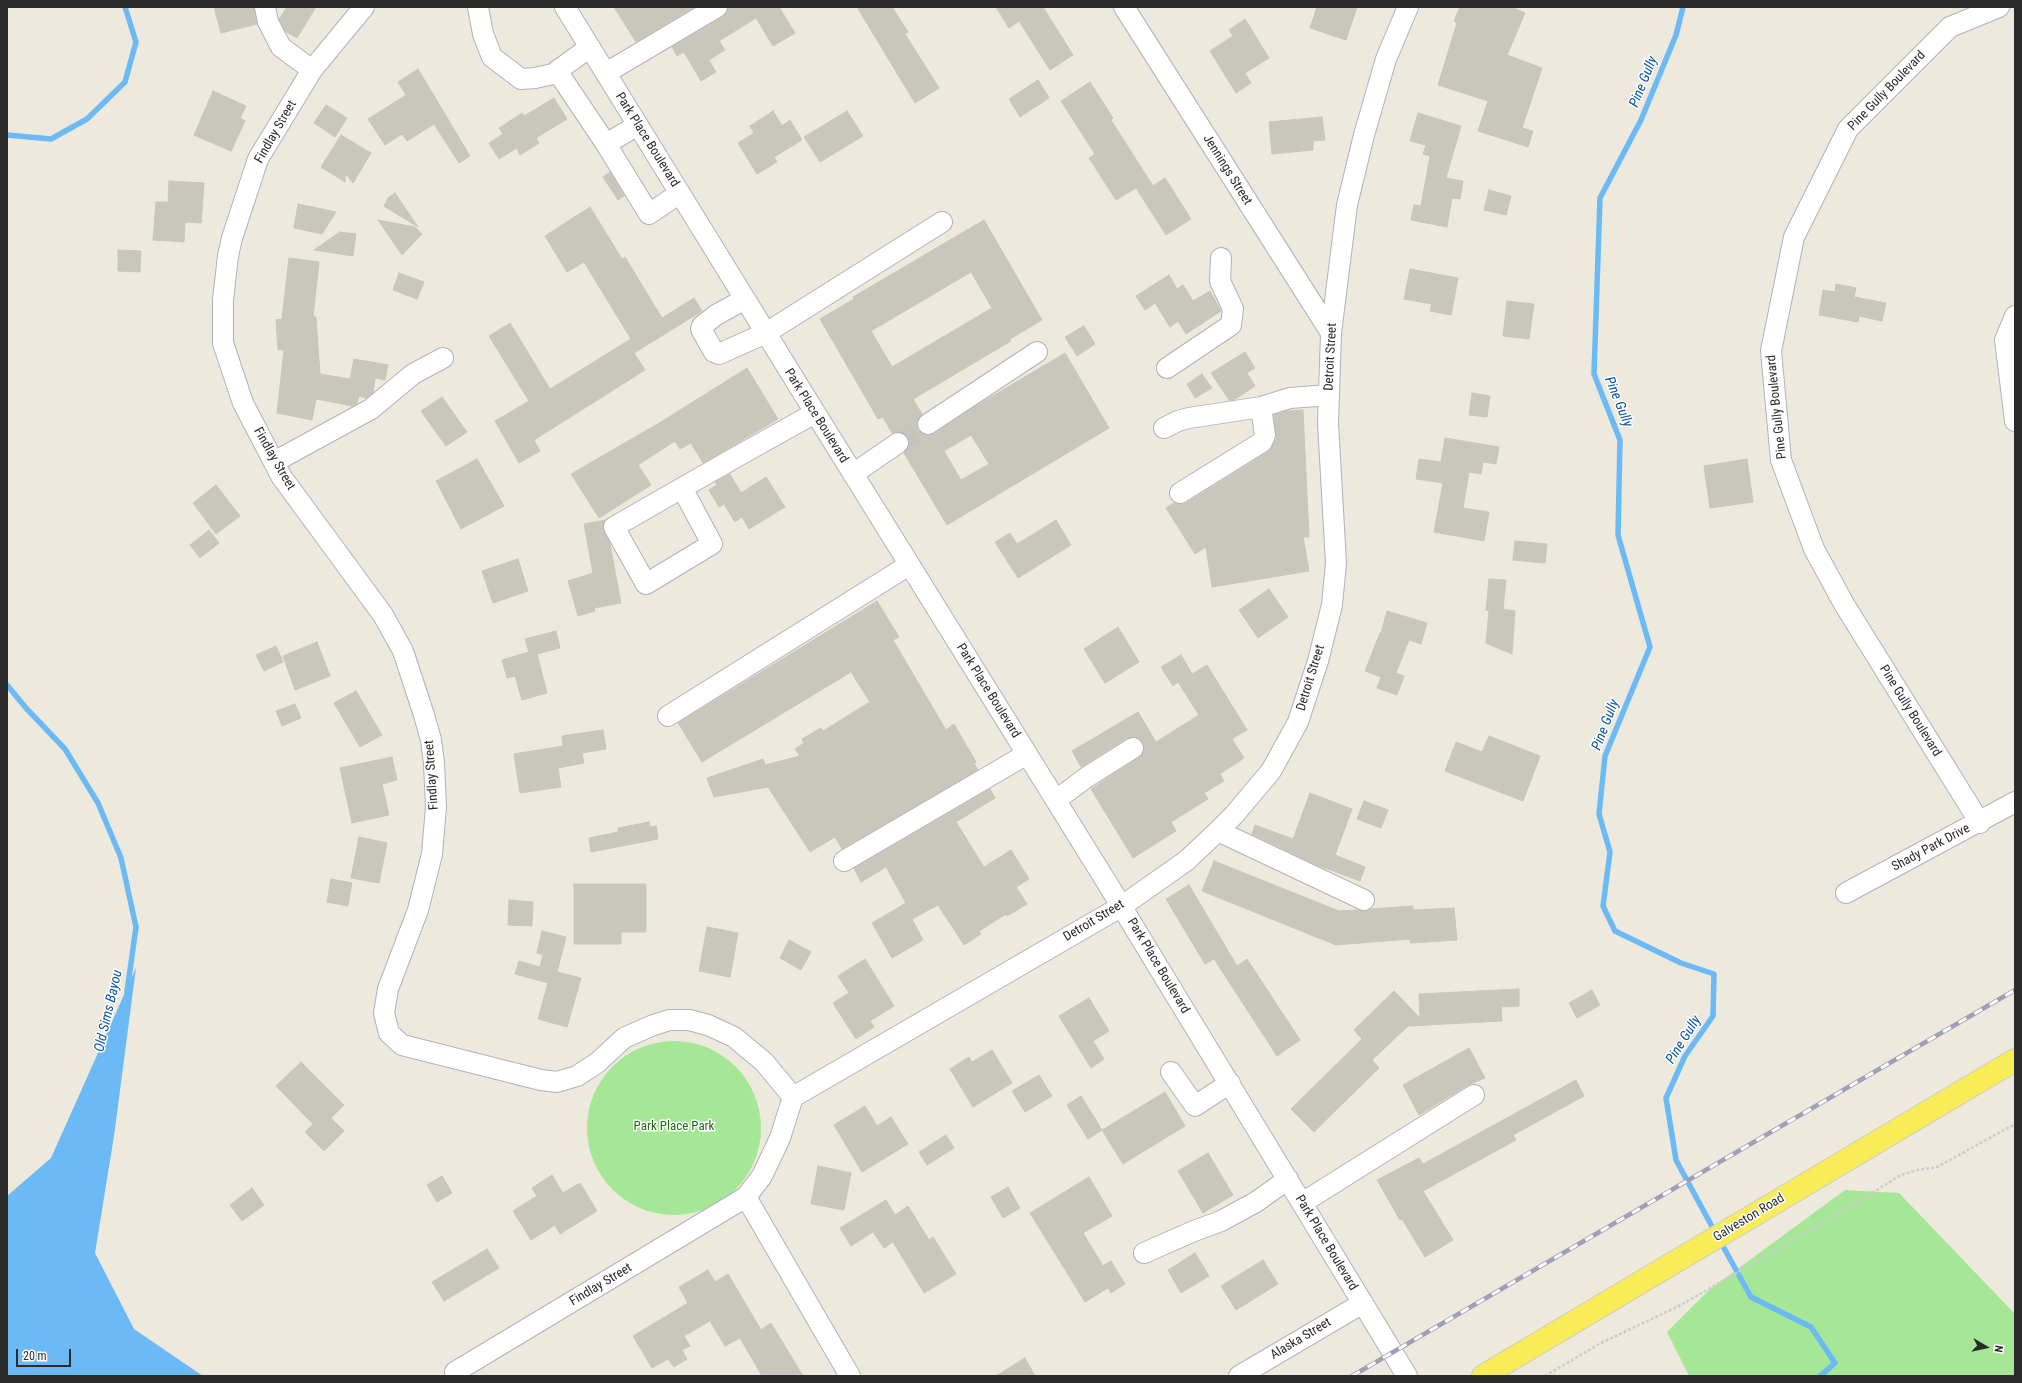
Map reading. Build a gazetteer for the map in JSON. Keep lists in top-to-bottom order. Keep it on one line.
{"streets":{"main road":["Galveston Road"],"street":["Pine Gully Boulevard","Findlay Street","Park Place Boulevard","Jennings Street","Detroit Street","Shady Park Drive","Alaska Street"]},"crossings":[["Pine Gully Boulevard","Shady Park Drive"],["Findlay Street","Detroit Street"],["Park Place Boulevard","Detroit Street"],["Park Place Boulevard","Alaska Street"],["Jennings Street","Detroit Street"]],"water":["Pine Gully","Old Sims Bayou"],"parks":["Park Place Park"],"scale_bar":"20 m","north":"right"}
